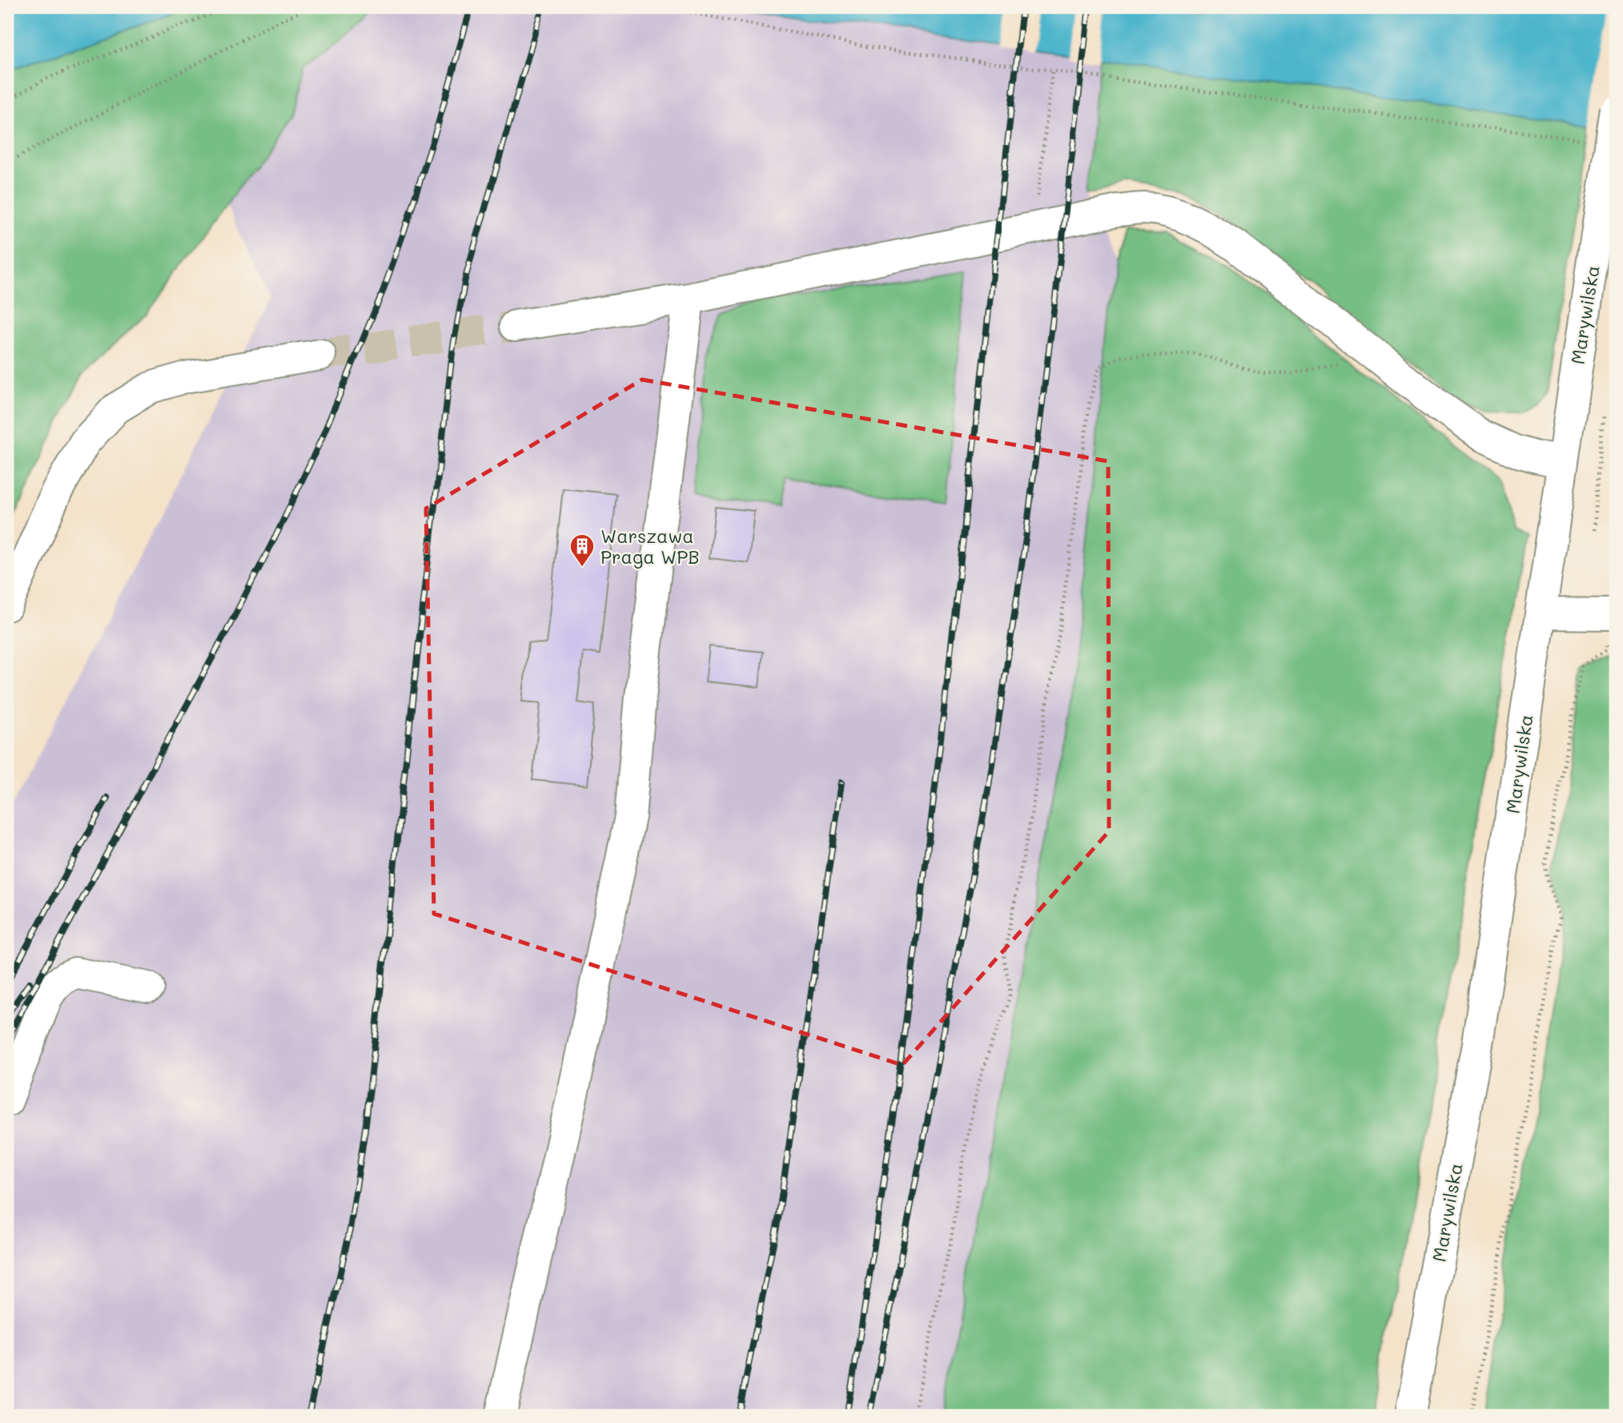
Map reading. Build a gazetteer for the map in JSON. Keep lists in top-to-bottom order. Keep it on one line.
{"streets":{"main road":["Marywilska"]},"places":{"building":["Warszawa Praga WPB"]}}
